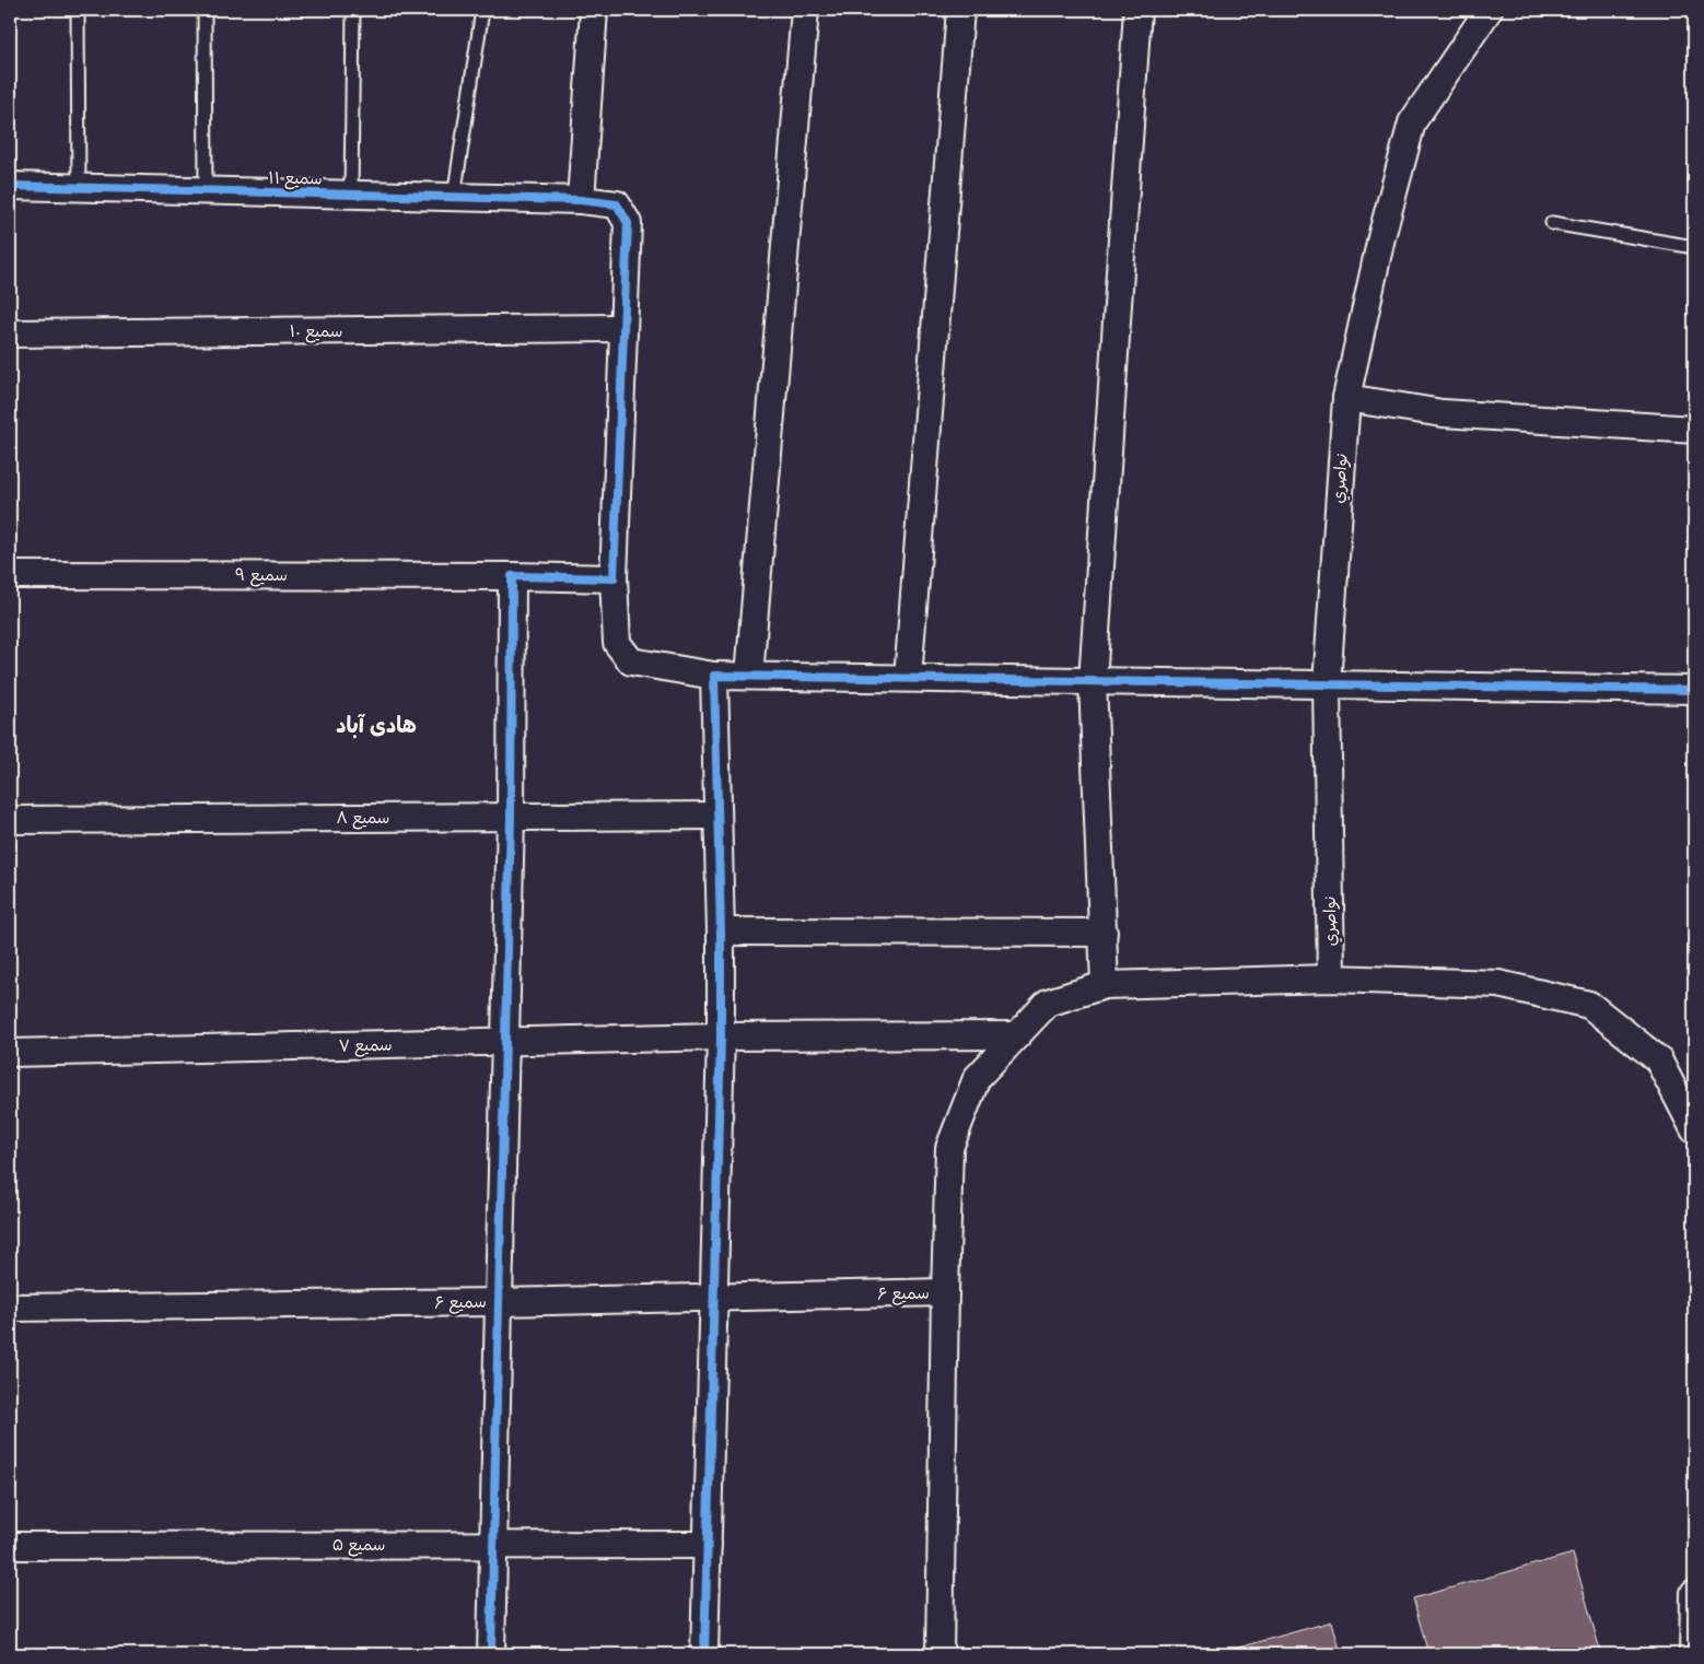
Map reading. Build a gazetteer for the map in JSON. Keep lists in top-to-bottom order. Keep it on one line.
{"streets":{"street":["سمیع ۱۱","سمیع ۱۰","نواصري","سمیع ۹","سمیع ۸","سمیع ۷","سمیع ۶","سمیع ۵"]},"crossings":[["سمیع ۱۱","سمیع ۱۰"]],"districts":["هادی آباد"]}
